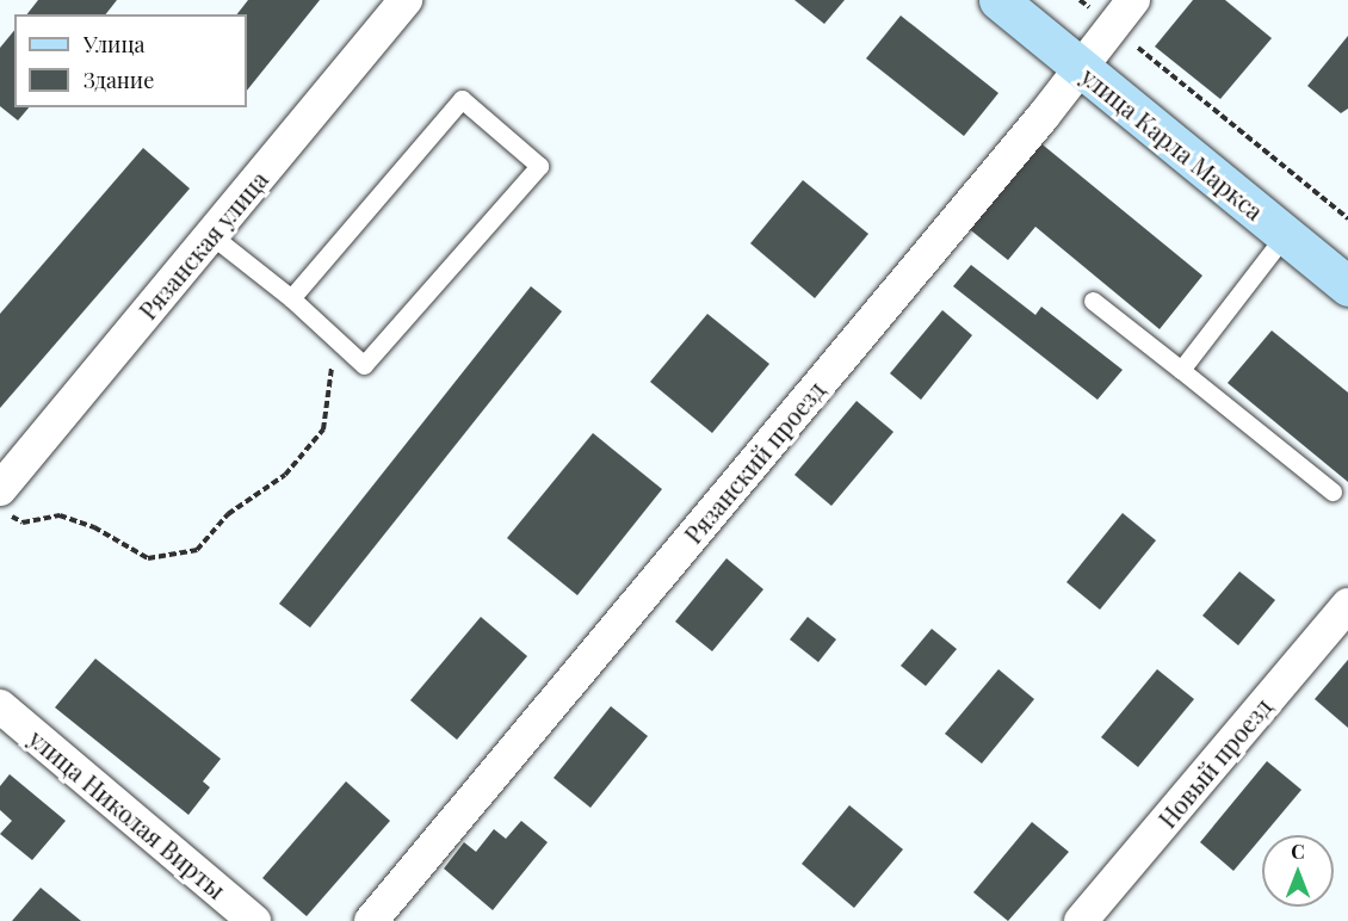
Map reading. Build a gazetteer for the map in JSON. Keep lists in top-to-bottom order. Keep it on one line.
{"streets":{"main road":["улица Карла Маркса"],"street":["Рязанская улица","Рязанский проезд","Новый проезд","улица Николая Вирты"]},"crossings":[["улица Карла Маркса","Рязанский проезд"]],"legend":["Улица","Здание"],"north":"top"}
